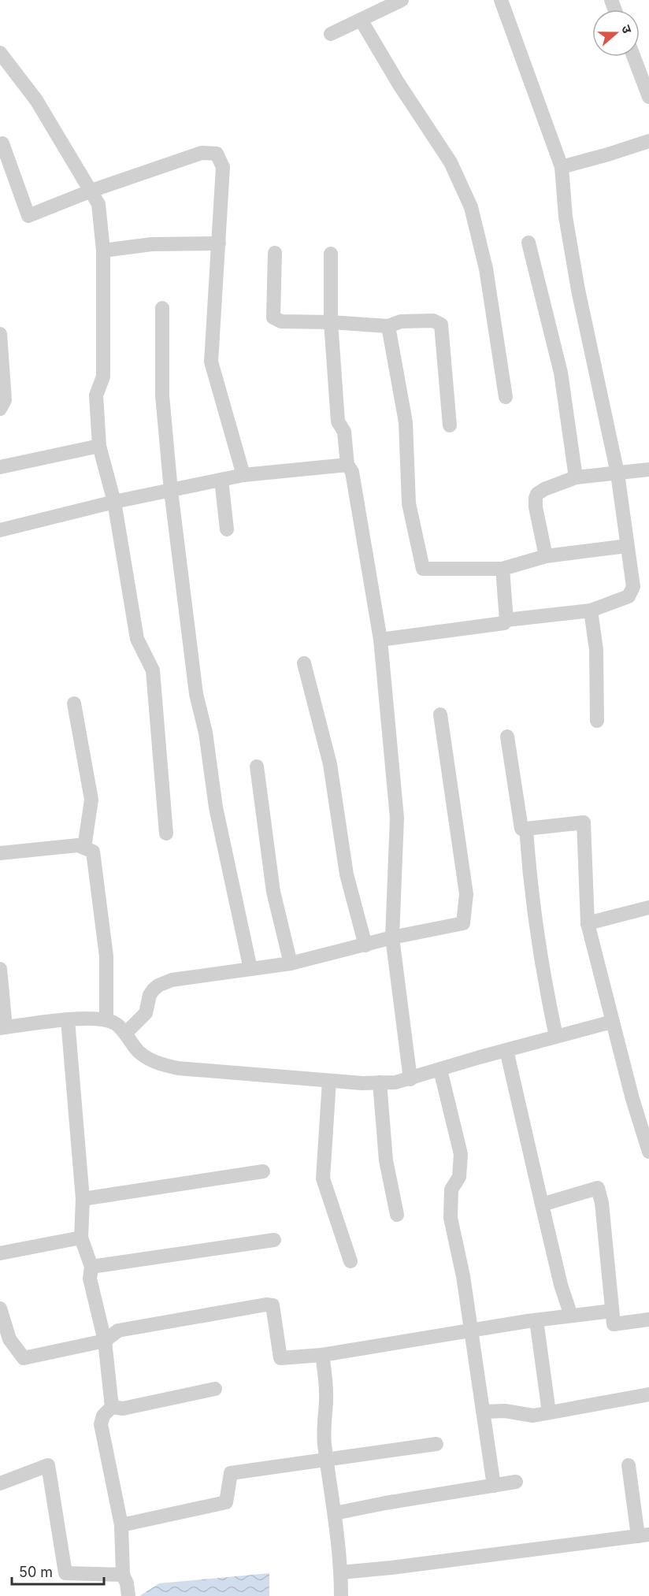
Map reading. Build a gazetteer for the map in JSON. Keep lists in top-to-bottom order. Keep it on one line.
{"scale_bar":"50 m","north":"right"}
